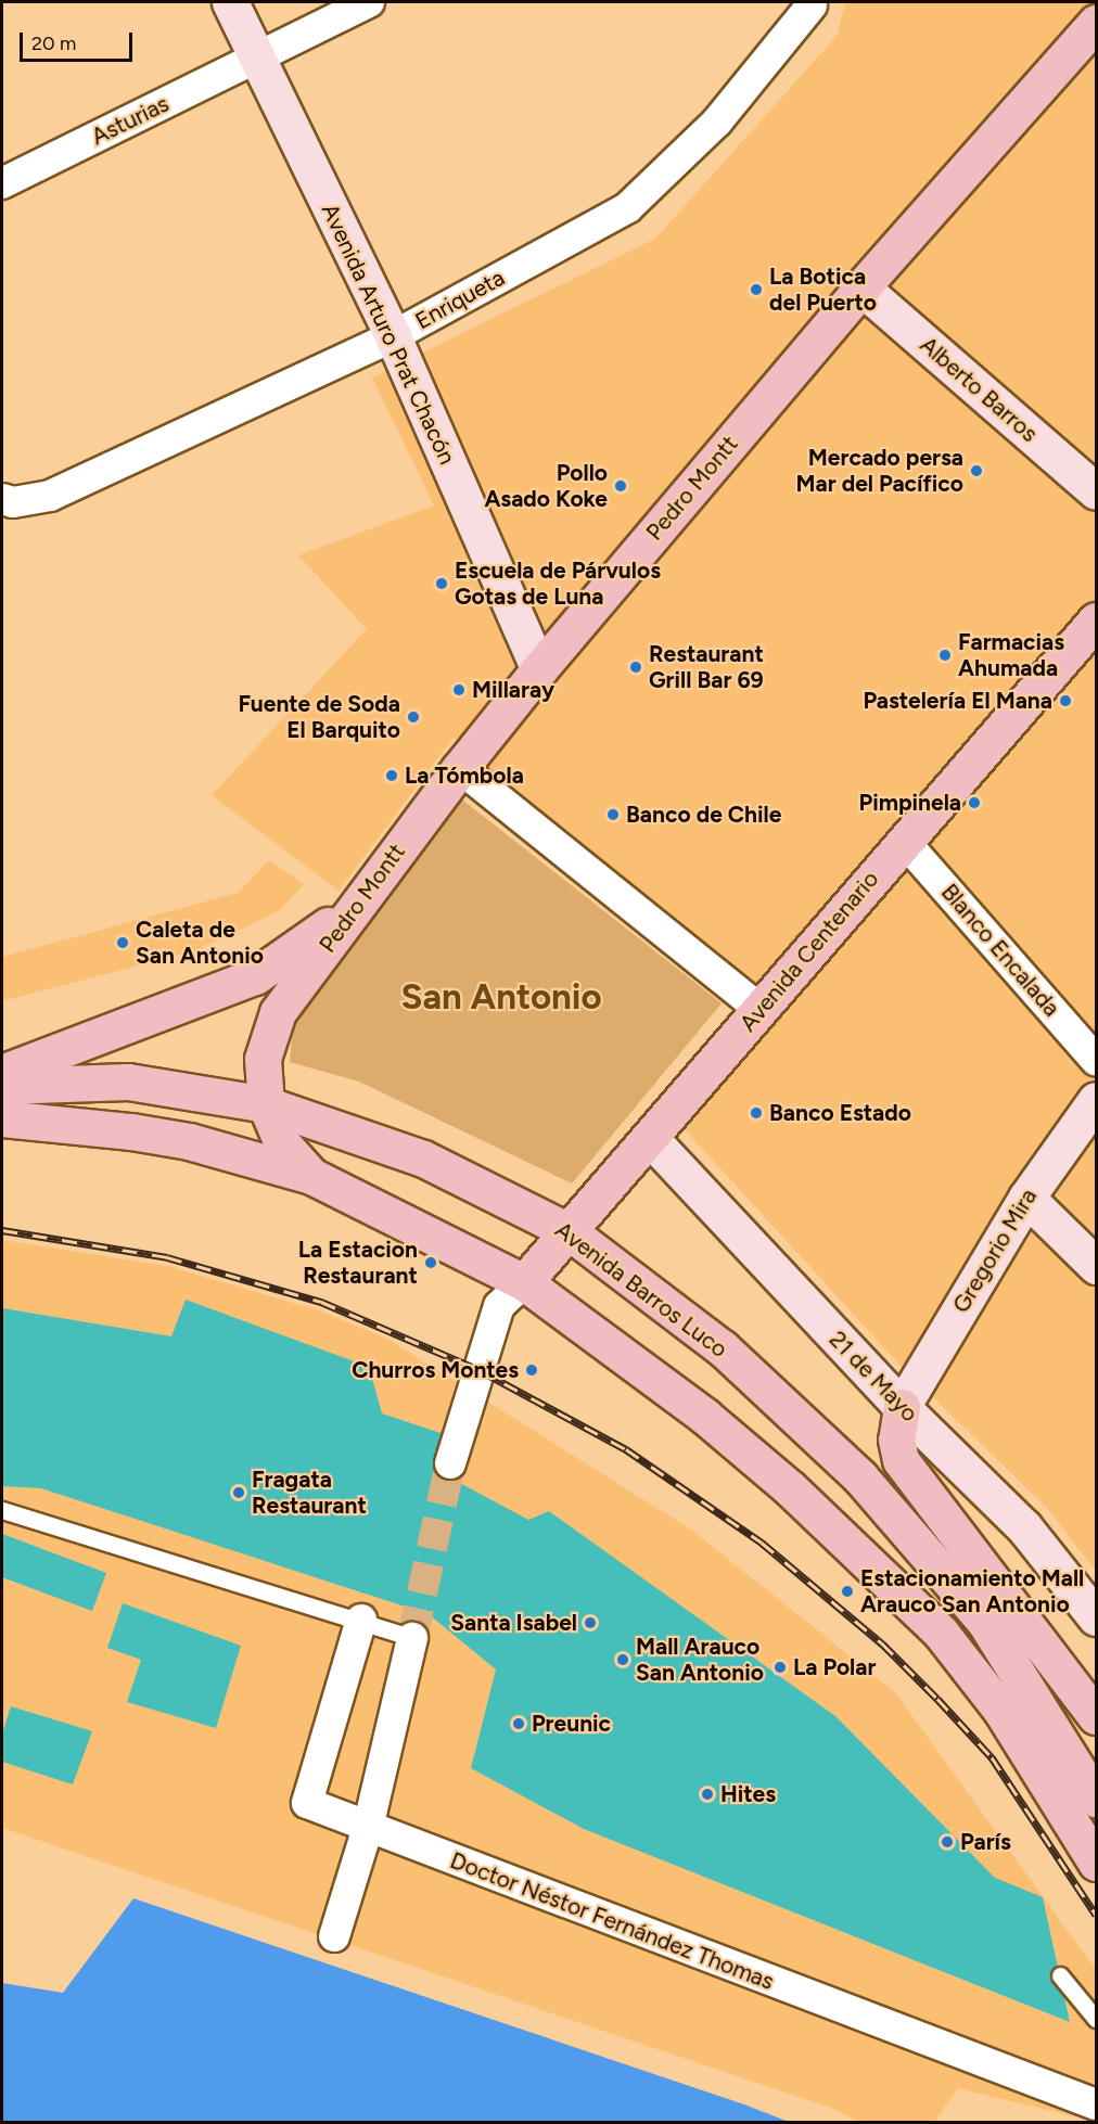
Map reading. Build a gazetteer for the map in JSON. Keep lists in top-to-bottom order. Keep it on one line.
{"streets":{"main road":["Pedro Montt","Avenida Centenario","Avenida Barros Luco"],"street":["Asturias","Enriqueta","Avenida Arturo Prat Chacón","Alberto Barros","Blanco Encalada","Gregorio Mira","21 de Mayo","Doctor Néstor Fernández Thomas"]},"crossings":[["Asturias","Avenida Arturo Prat Chacón"],["Enriqueta","Avenida Arturo Prat Chacón"],["Avenida Arturo Prat Chacón","Pedro Montt"],["Alberto Barros","Pedro Montt"],["Pedro Montt","Avenida Barros Luco"],["Blanco Encalada","Avenida Centenario"],["Avenida Centenario","Avenida Barros Luco"],["Avenida Centenario","21 de Mayo"],["Gregorio Mira","21 de Mayo"]],"districts":["San Antonio"],"places":["La Botica del Puerto","Mercado persa Mar del Pacífico","Pollo Asado Koke","Escuela de Párvulos Gotas de Luna","Farmacias Ahumada","Restaurant Grill Bar 69","Millaray","Pastelería El Mana","Fuente de Soda El Barquito","La Tómbola","Pimpinela","Banco de Chile","Caleta de San Antonio","Banco Estado","La Estacion Restaurant","Churros Montes","Fragata Restaurant","Estacionamiento Mall Arauco San Antonio","Santa Isabel","Mall Arauco San Antonio","La Polar","Preunic","Hites","París"],"scale_bar":"20 m"}
